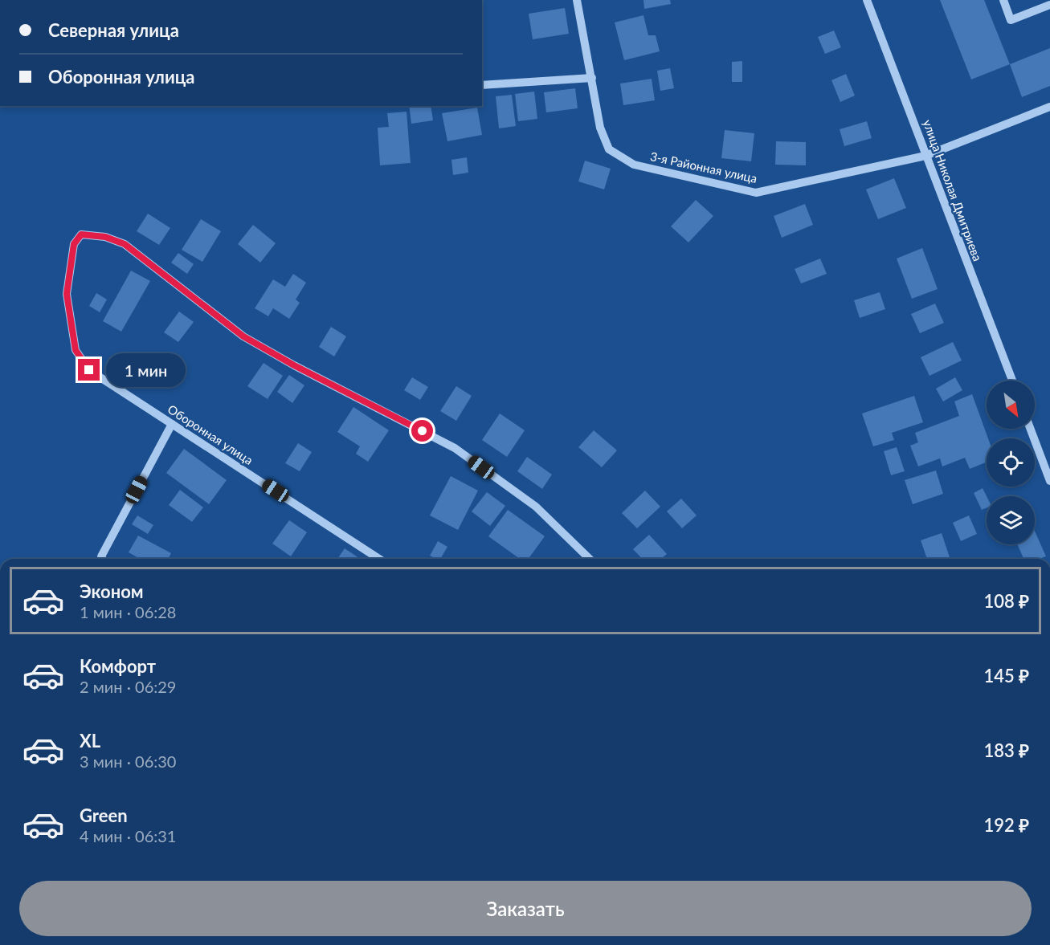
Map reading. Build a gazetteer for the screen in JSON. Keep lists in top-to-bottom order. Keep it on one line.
{"streets":{"street":["3-я Районная улица","улица Николая Дмитриева","Оборонная улица"]},"crossings":[["3-я Районная улица","улица Николая Дмитриева"]],"north":"bottom right","page":{"banner":["Северная улица","Оборонная улица"],"bubble":"1 мин","list":[{"name":"Эконом","note":"1 мин · 06:28","value":"108 ₽"},{"name":"Комфорт","note":"2 мин · 06:29","value":"145 ₽"},{"name":"XL","note":"3 мин · 06:30","value":"183 ₽"},{"name":"Green","note":"4 мин · 06:31","value":"192 ₽"}],"buttons":"Заказать"}}
